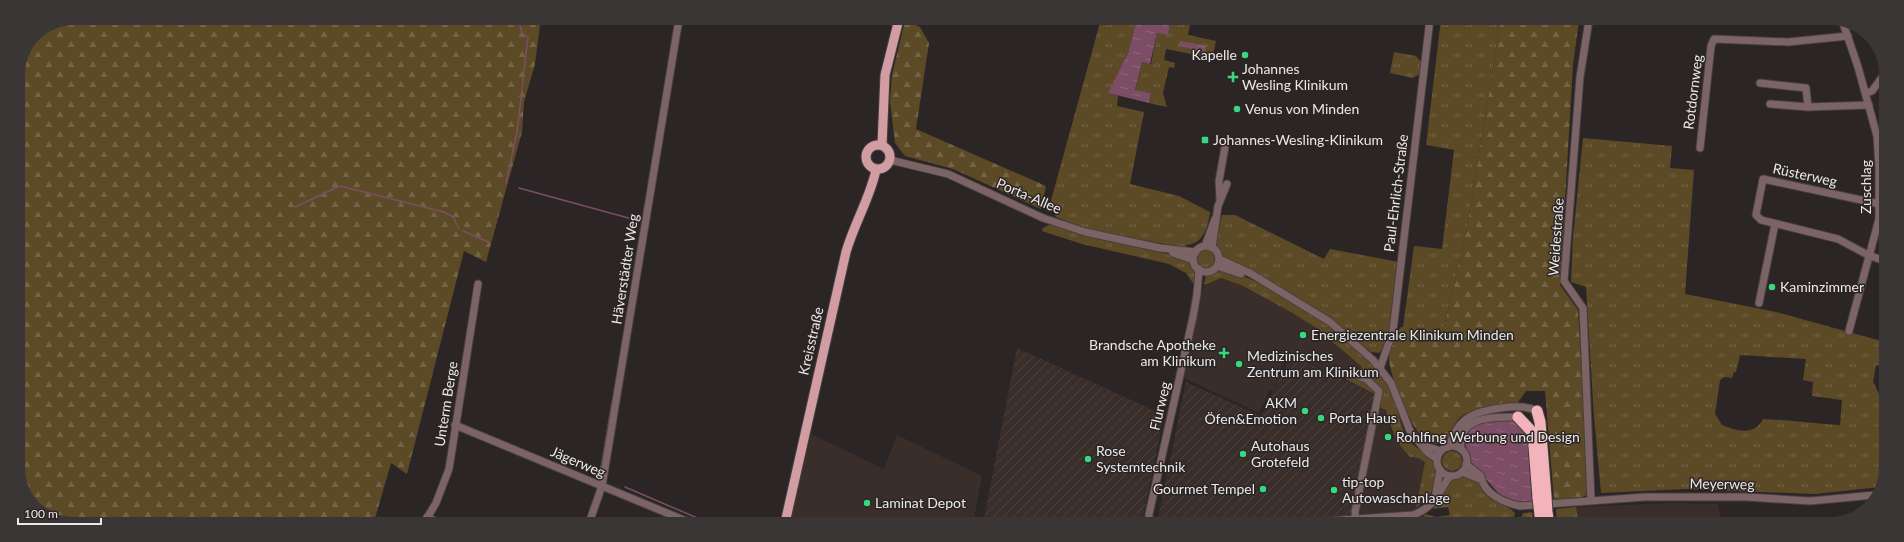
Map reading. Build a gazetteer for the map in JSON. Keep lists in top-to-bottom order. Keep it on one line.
{"streets":{"main road":["Kreisstraße"],"street":["Rotdornweg","Rüsterweg","Zuschlag","Paul-Ehrlich-Straße","Porta-Allee","Weidestraße","Häverstädter Weg","Unterm Berge","Flurweg","Jägerweg","Meyerweg"]},"crossings":[["Rotdornweg","Zuschlag"],["Rüsterweg","Zuschlag"],["Porta-Allee","Kreisstraße"],["Porta-Allee","Flurweg"],["Weidestraße","Meyerweg"],["Häverstädter Weg","Jägerweg"],["Unterm Berge","Jägerweg"]],"places":{"other":["Kapelle","Venus von Minden","Kaminzimmer","Energiezentrale Klinikum Minden","Medizinisches Zentrum am Klinikum","AKM Öfen&Emotion","Porta Haus","Rohlfing Werbung und Design","Autohaus Grotefeld","Rose Systemtechnik","Gourmet Tempel","tip-top Autowaschanlage","Laminat Depot"],"health":["Johannes Wesling Klinikum","Brandsche Apotheke am Klinikum"],"transit":["Johannes-Wesling-Klinikum"]},"scale_bar":"100 m"}
